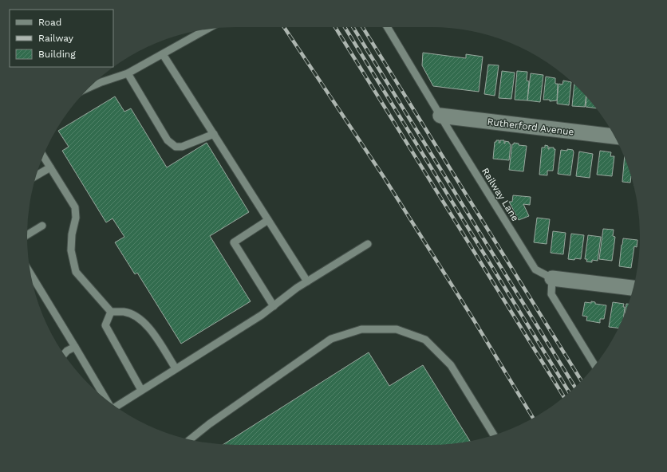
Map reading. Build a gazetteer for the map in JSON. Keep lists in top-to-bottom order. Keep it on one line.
{"streets":{"street":["Rutherford Avenue"],"lane":["Railway Lane"]},"crossings":[["Rutherford Avenue","Railway Lane"]],"legend":["Road","Railway","Building"]}
